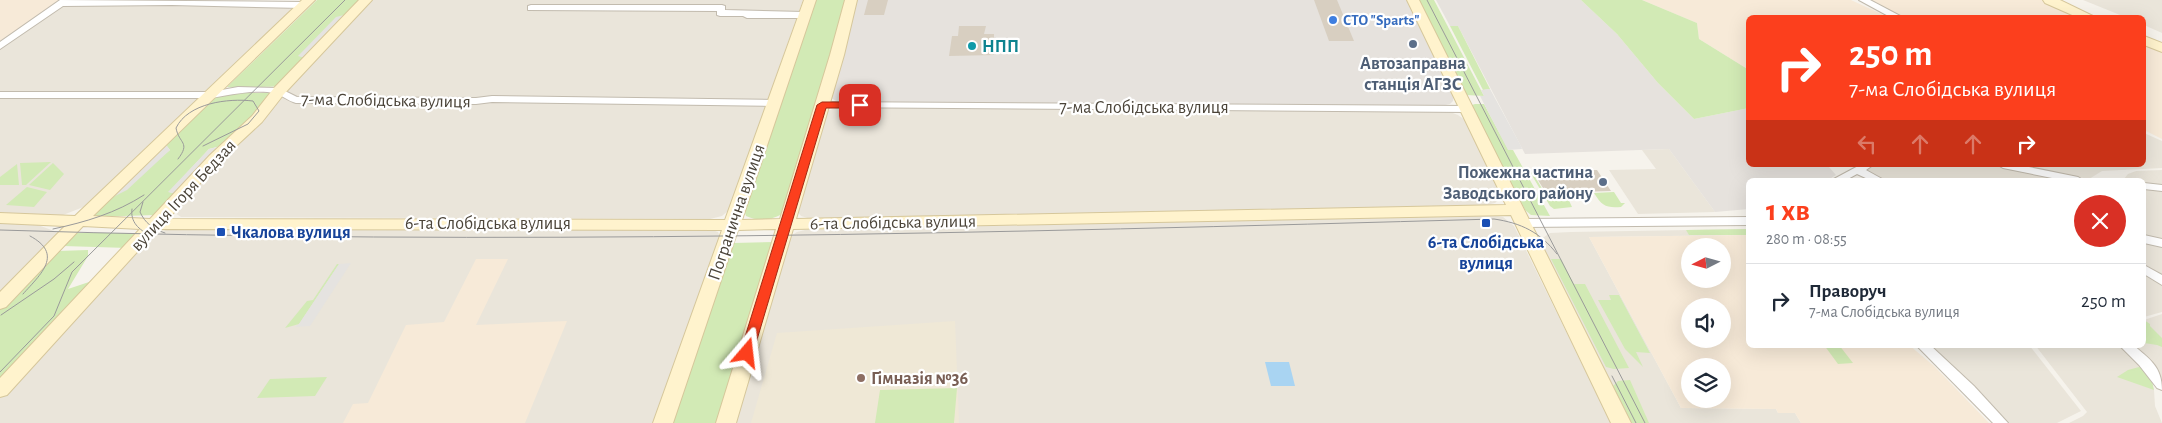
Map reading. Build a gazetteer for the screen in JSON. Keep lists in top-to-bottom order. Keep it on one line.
{"streets":{"street":["7-ма Слобідська вулиця","вулиця Ігоря Бедзая","Погранична вулиця","6-та Слобідська вулиця"]},"crossings":[["7-ма Слобідська вулиця","вулиця Ігоря Бедзая"],["7-ма Слобідська вулиця","Погранична вулиця"],["вулиця Ігоря Бедзая","6-та Слобідська вулиця"],["Погранична вулиця","6-та Слобідська вулиця"]],"places":{"other":["СТО \"Sparts\"","Автозаправна станція АГЗС","НПП","Пожежна частина Заводського району","Гімназія №36"],"transit":["6-та Слобідська вулиця","Чкалова вулиця"]},"north":"left","page":{"turn":["250 m","7-ма Слобідська вулиця"],"heading":["1 хв","280 m · 08:55"],"list":[{"name":"Праворуч","note":"7-ма Слобідська вулиця","value":"250 m"}]}}
